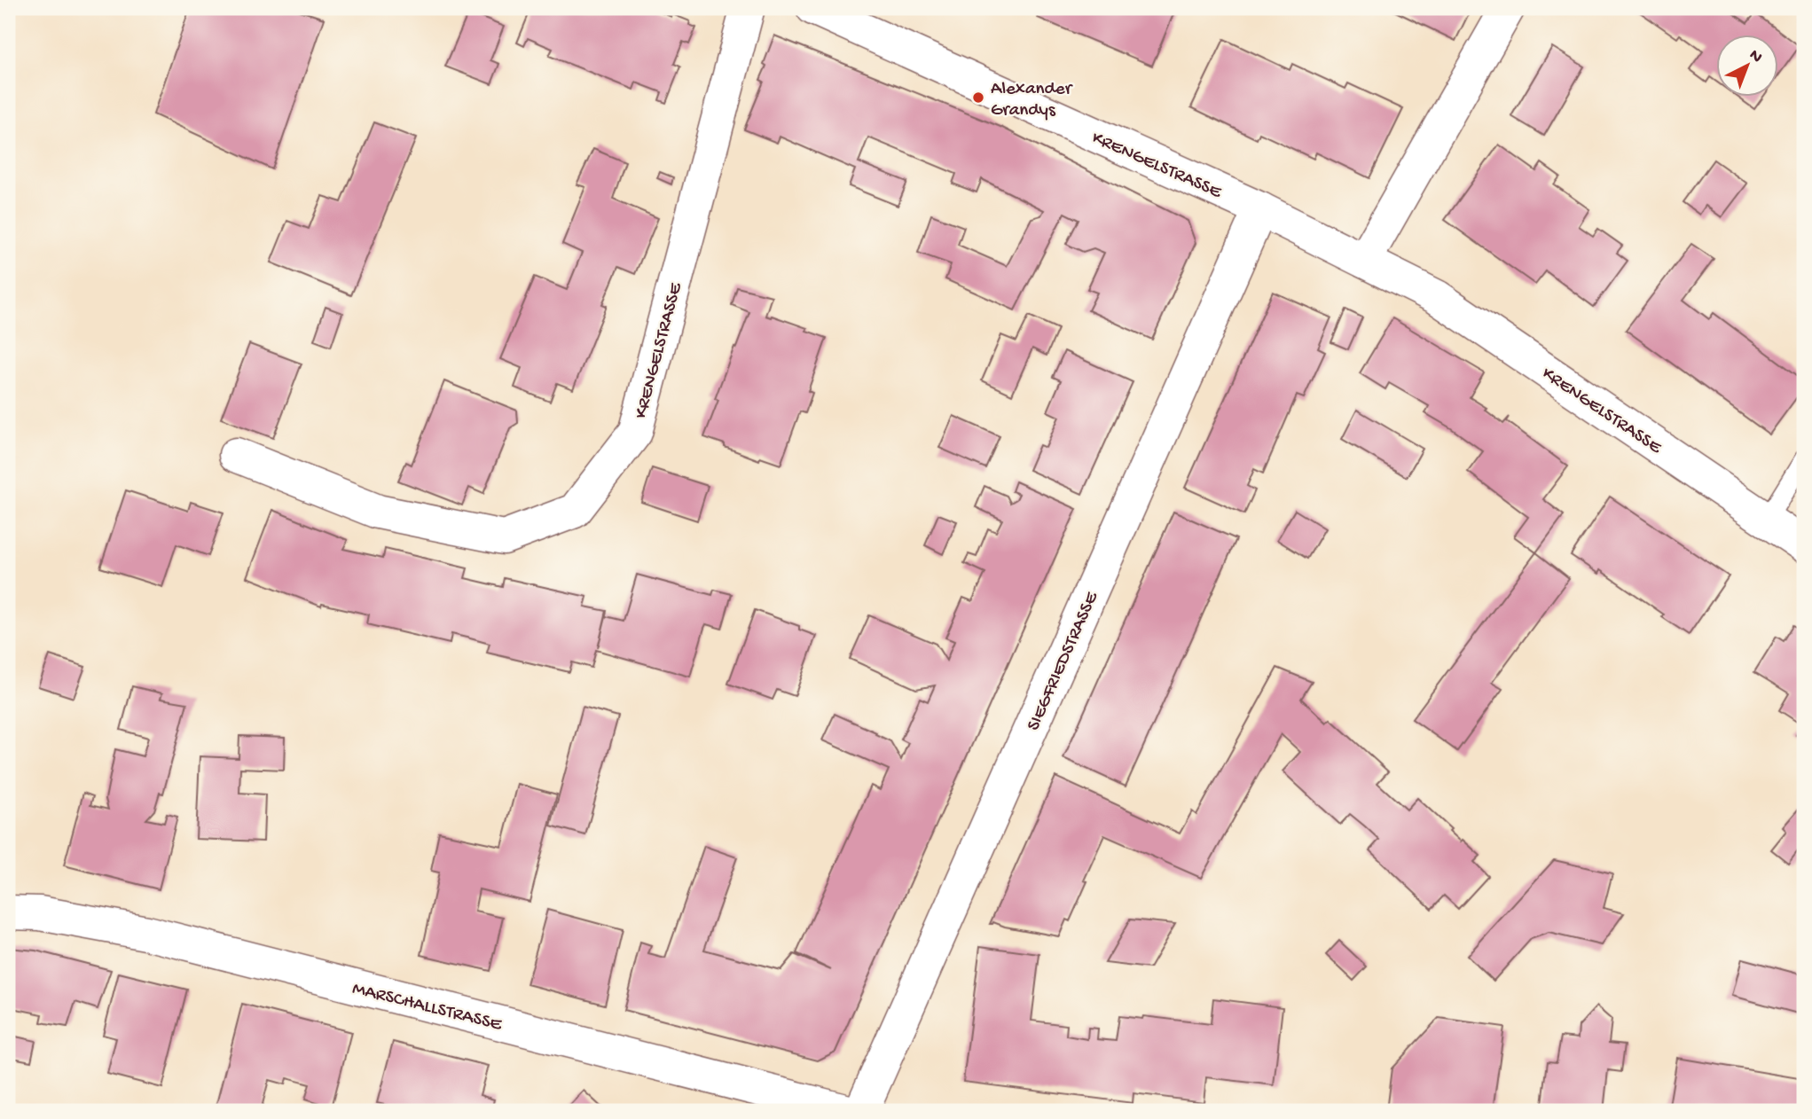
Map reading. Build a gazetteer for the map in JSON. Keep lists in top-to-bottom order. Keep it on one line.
{"streets":{"street":["KRENGELSTRASSE","SIEGFRIEDSTRASSE","MARSCHALLSTRASSE"]},"crossings":[["KRENGELSTRASSE","SIEGFRIEDSTRASSE"]],"places":["Alexander Grandys"],"north":"top right"}
